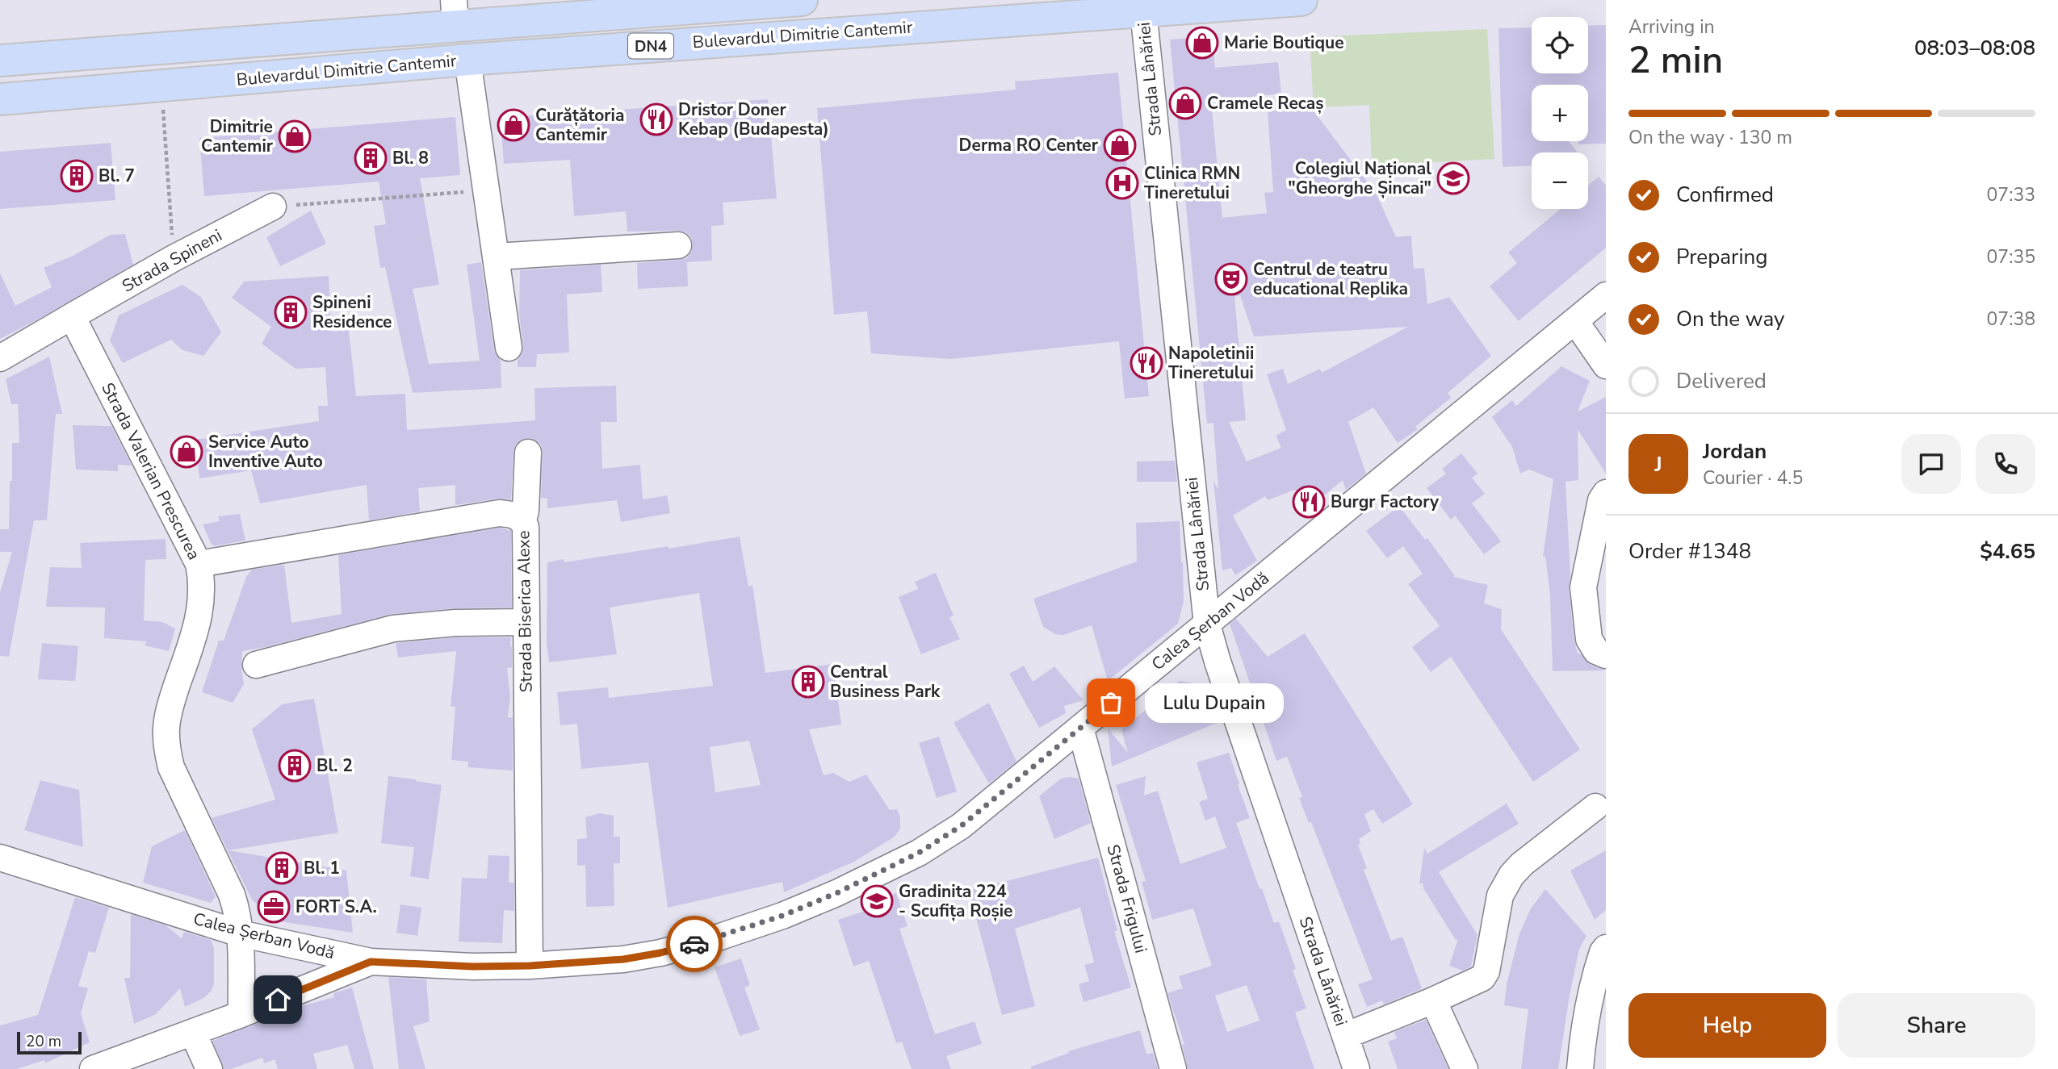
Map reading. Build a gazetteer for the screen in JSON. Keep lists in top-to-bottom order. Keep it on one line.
{"streets":{"main road":["Bulevardul Dimitrie Cantemir","DN4"],"street":["Strada Lânăriei","Strada Spineni","Strada Valerian Prescurea","Strada Biserica Alexe","Calea Șerban Vodă","Strada Frigului"]},"crossings":[["Bulevardul Dimitrie Cantemir","Strada Lânăriei"],["Strada Lânăriei","Calea Șerban Vodă"],["Strada Spineni","Strada Valerian Prescurea"],["Strada Valerian Prescurea","Strada Biserica Alexe"],["Strada Valerian Prescurea","Calea Șerban Vodă"],["Strada Biserica Alexe","Calea Șerban Vodă"],["Calea Șerban Vodă","Strada Frigului"]],"places":{"shop":["Marie Boutique","Cramele Recaș","Curățătoria Cantemir","Dimitrie Cantemir","Derma RO Center","Service Auto Inventive Auto"],"restaurant":["Dristor Doner Kebap (Budapesta)","Napoletinii Tineretului","Burgr Factory"],"building":["Bl. 8","Bl. 7","Spineni Residence","Central Business Park","Bl. 2","Bl. 1"],"school or university":["Colegiul Național \"Gheorghe Șincai\"","Gradinita 224 - Scufița Roșie"],"hospital":["Clinica RMN Tineretului"],"theatre":["Centrul de teatru educational Replika"],"other":["Lulu Dupain"],"office":["FORT S.A."]},"scale_bar":"20 m","page":{"heading":["2 min","Arriving in","08:03–08:08"],"panel":["Jordan","Courier · 4.5","Order #1348","$4.65"],"map_buttons":["+","−"],"bar":"On the way · 130 m","list":[["Confirmed","07:33"],["Preparing","07:35"],["On the way","07:38"],"Delivered"],"round":"J","bubble":"Lulu Dupain","buttons":["Help","Share"],"scale":"20 m"}}
